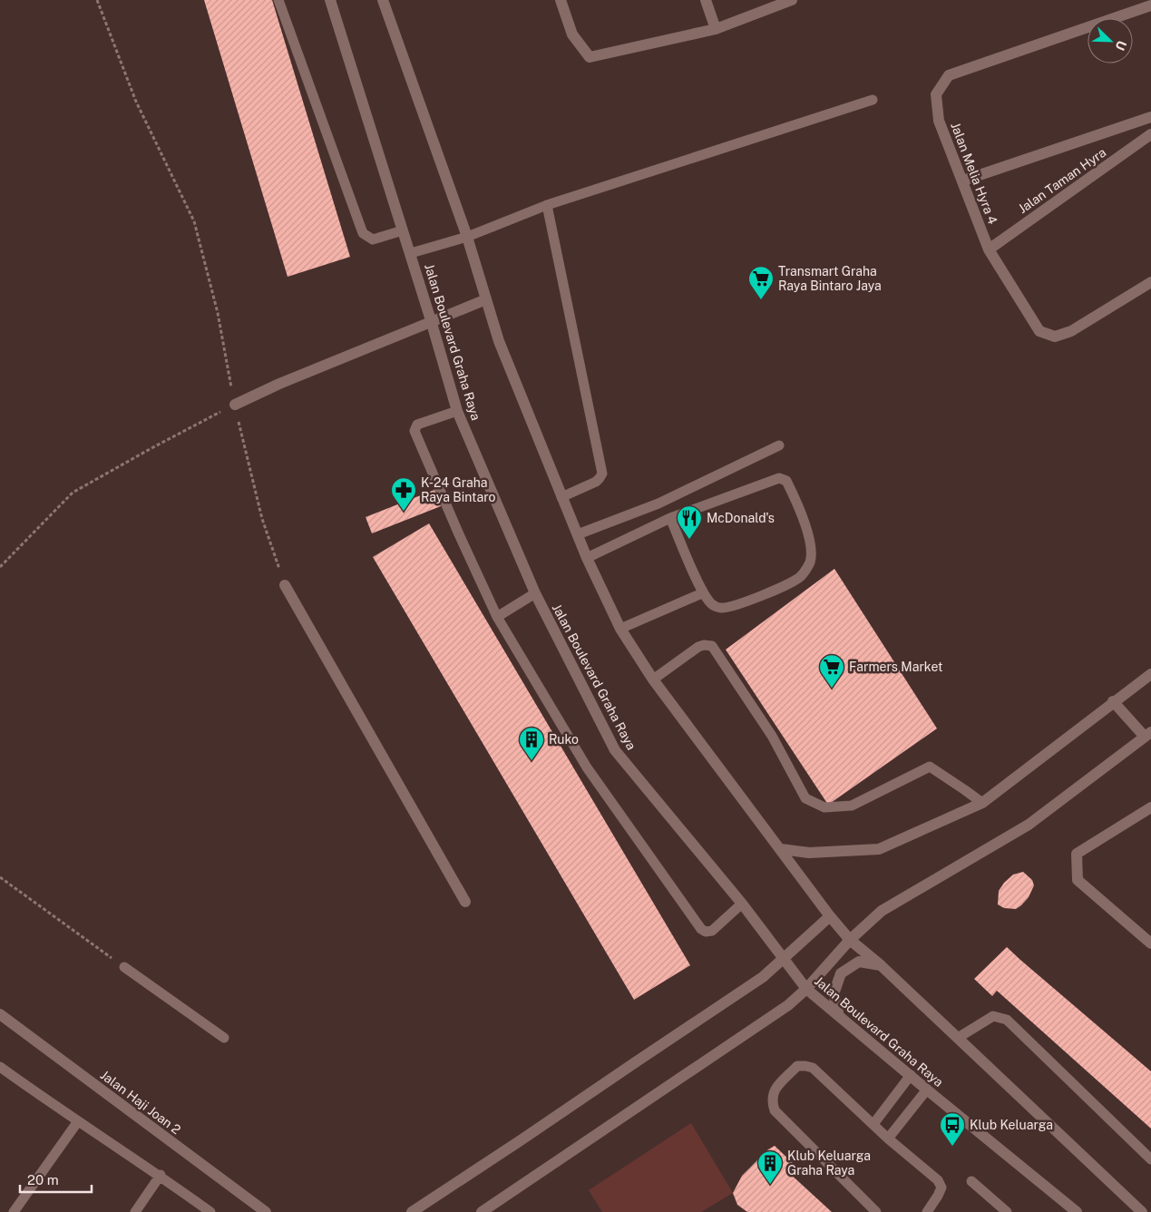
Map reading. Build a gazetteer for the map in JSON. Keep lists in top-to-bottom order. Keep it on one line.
{"streets":{"street":["Jalan Melia Hyra 4","Jalan Taman Hyra","Jalan Boulevard Graha Raya","Jalan Haji Joan 2"]},"crossings":[["Jalan Melia Hyra 4","Jalan Taman Hyra"]],"places":{"supermarket":["Transmart Graha Raya Bintaro Jaya","Farmers Market"],"pharmacy":["K-24 Graha Raya Bintaro"],"restaurant":["McDonald's"],"building":["Ruko","Klub Keluarga Graha Raya"],"bus stop":["Klub Keluarga"]},"scale_bar":"20 m","north":"bottom right"}
